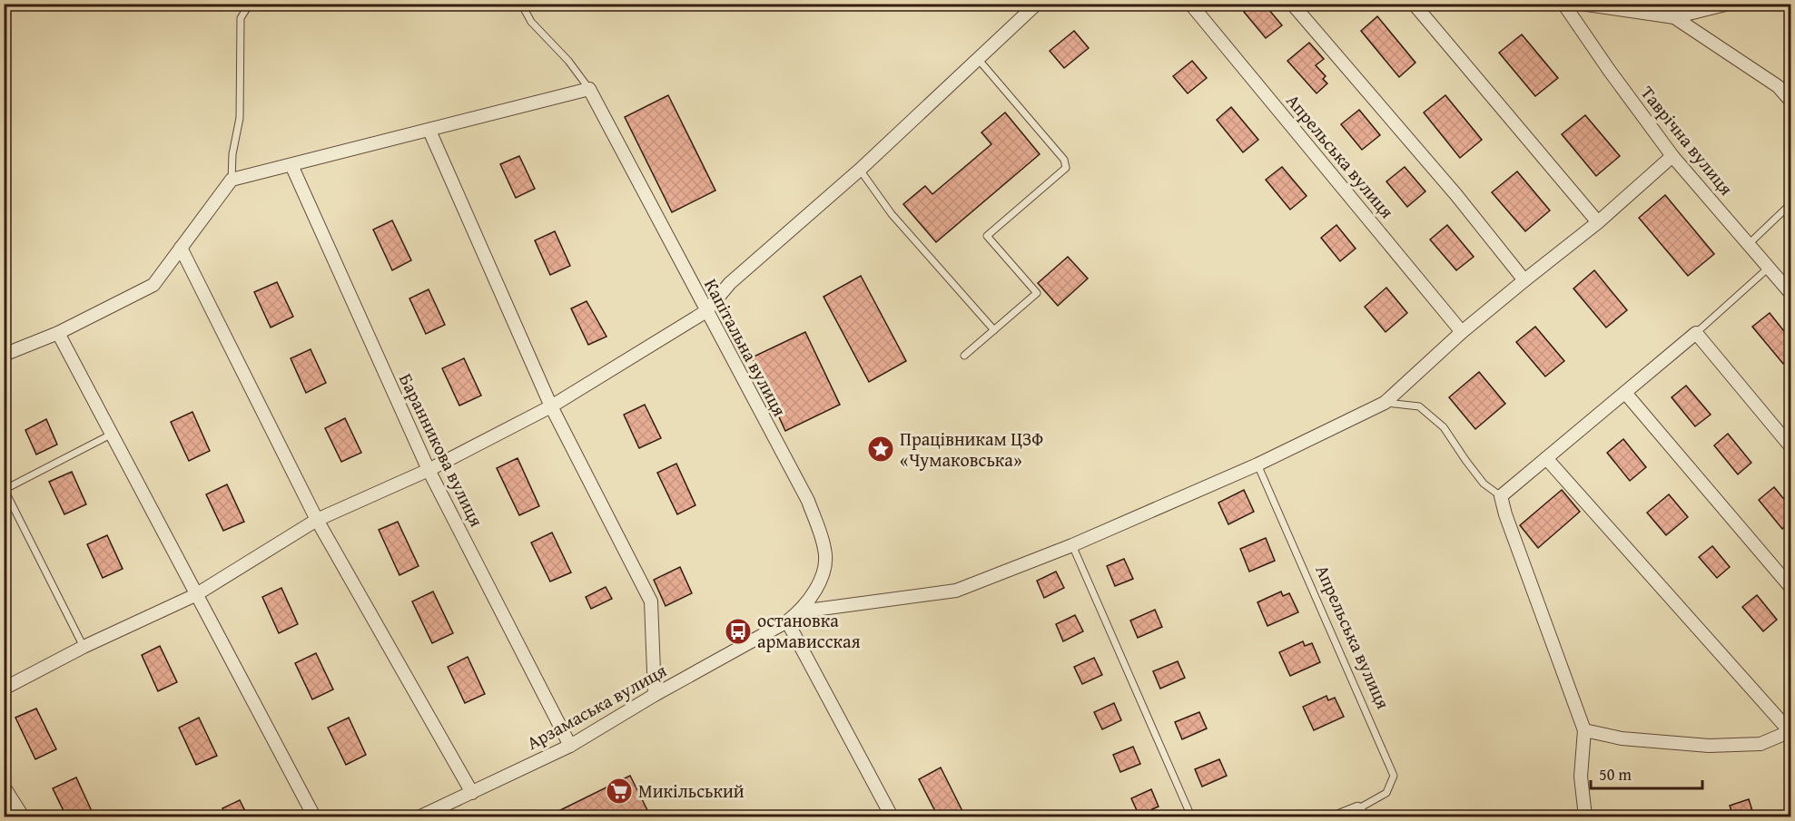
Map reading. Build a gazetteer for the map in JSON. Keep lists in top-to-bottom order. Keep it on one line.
{"streets":{"street":["Таврічна вулиця","Апрельська вулиця","Капітальна вулиця","Баранникова вулиця","Арзамаська вулиця"]},"crossings":[["Капітальна вулиця","Арзамаська вулиця"],["Баранникова вулиця","Арзамаська вулиця"]],"places":{"place":["Працівникам ЦЗФ «Чумаковська»"],"bus stop":["остановка армависская"],"supermarket":["Микільський"]},"scale_bar":"50 m"}
